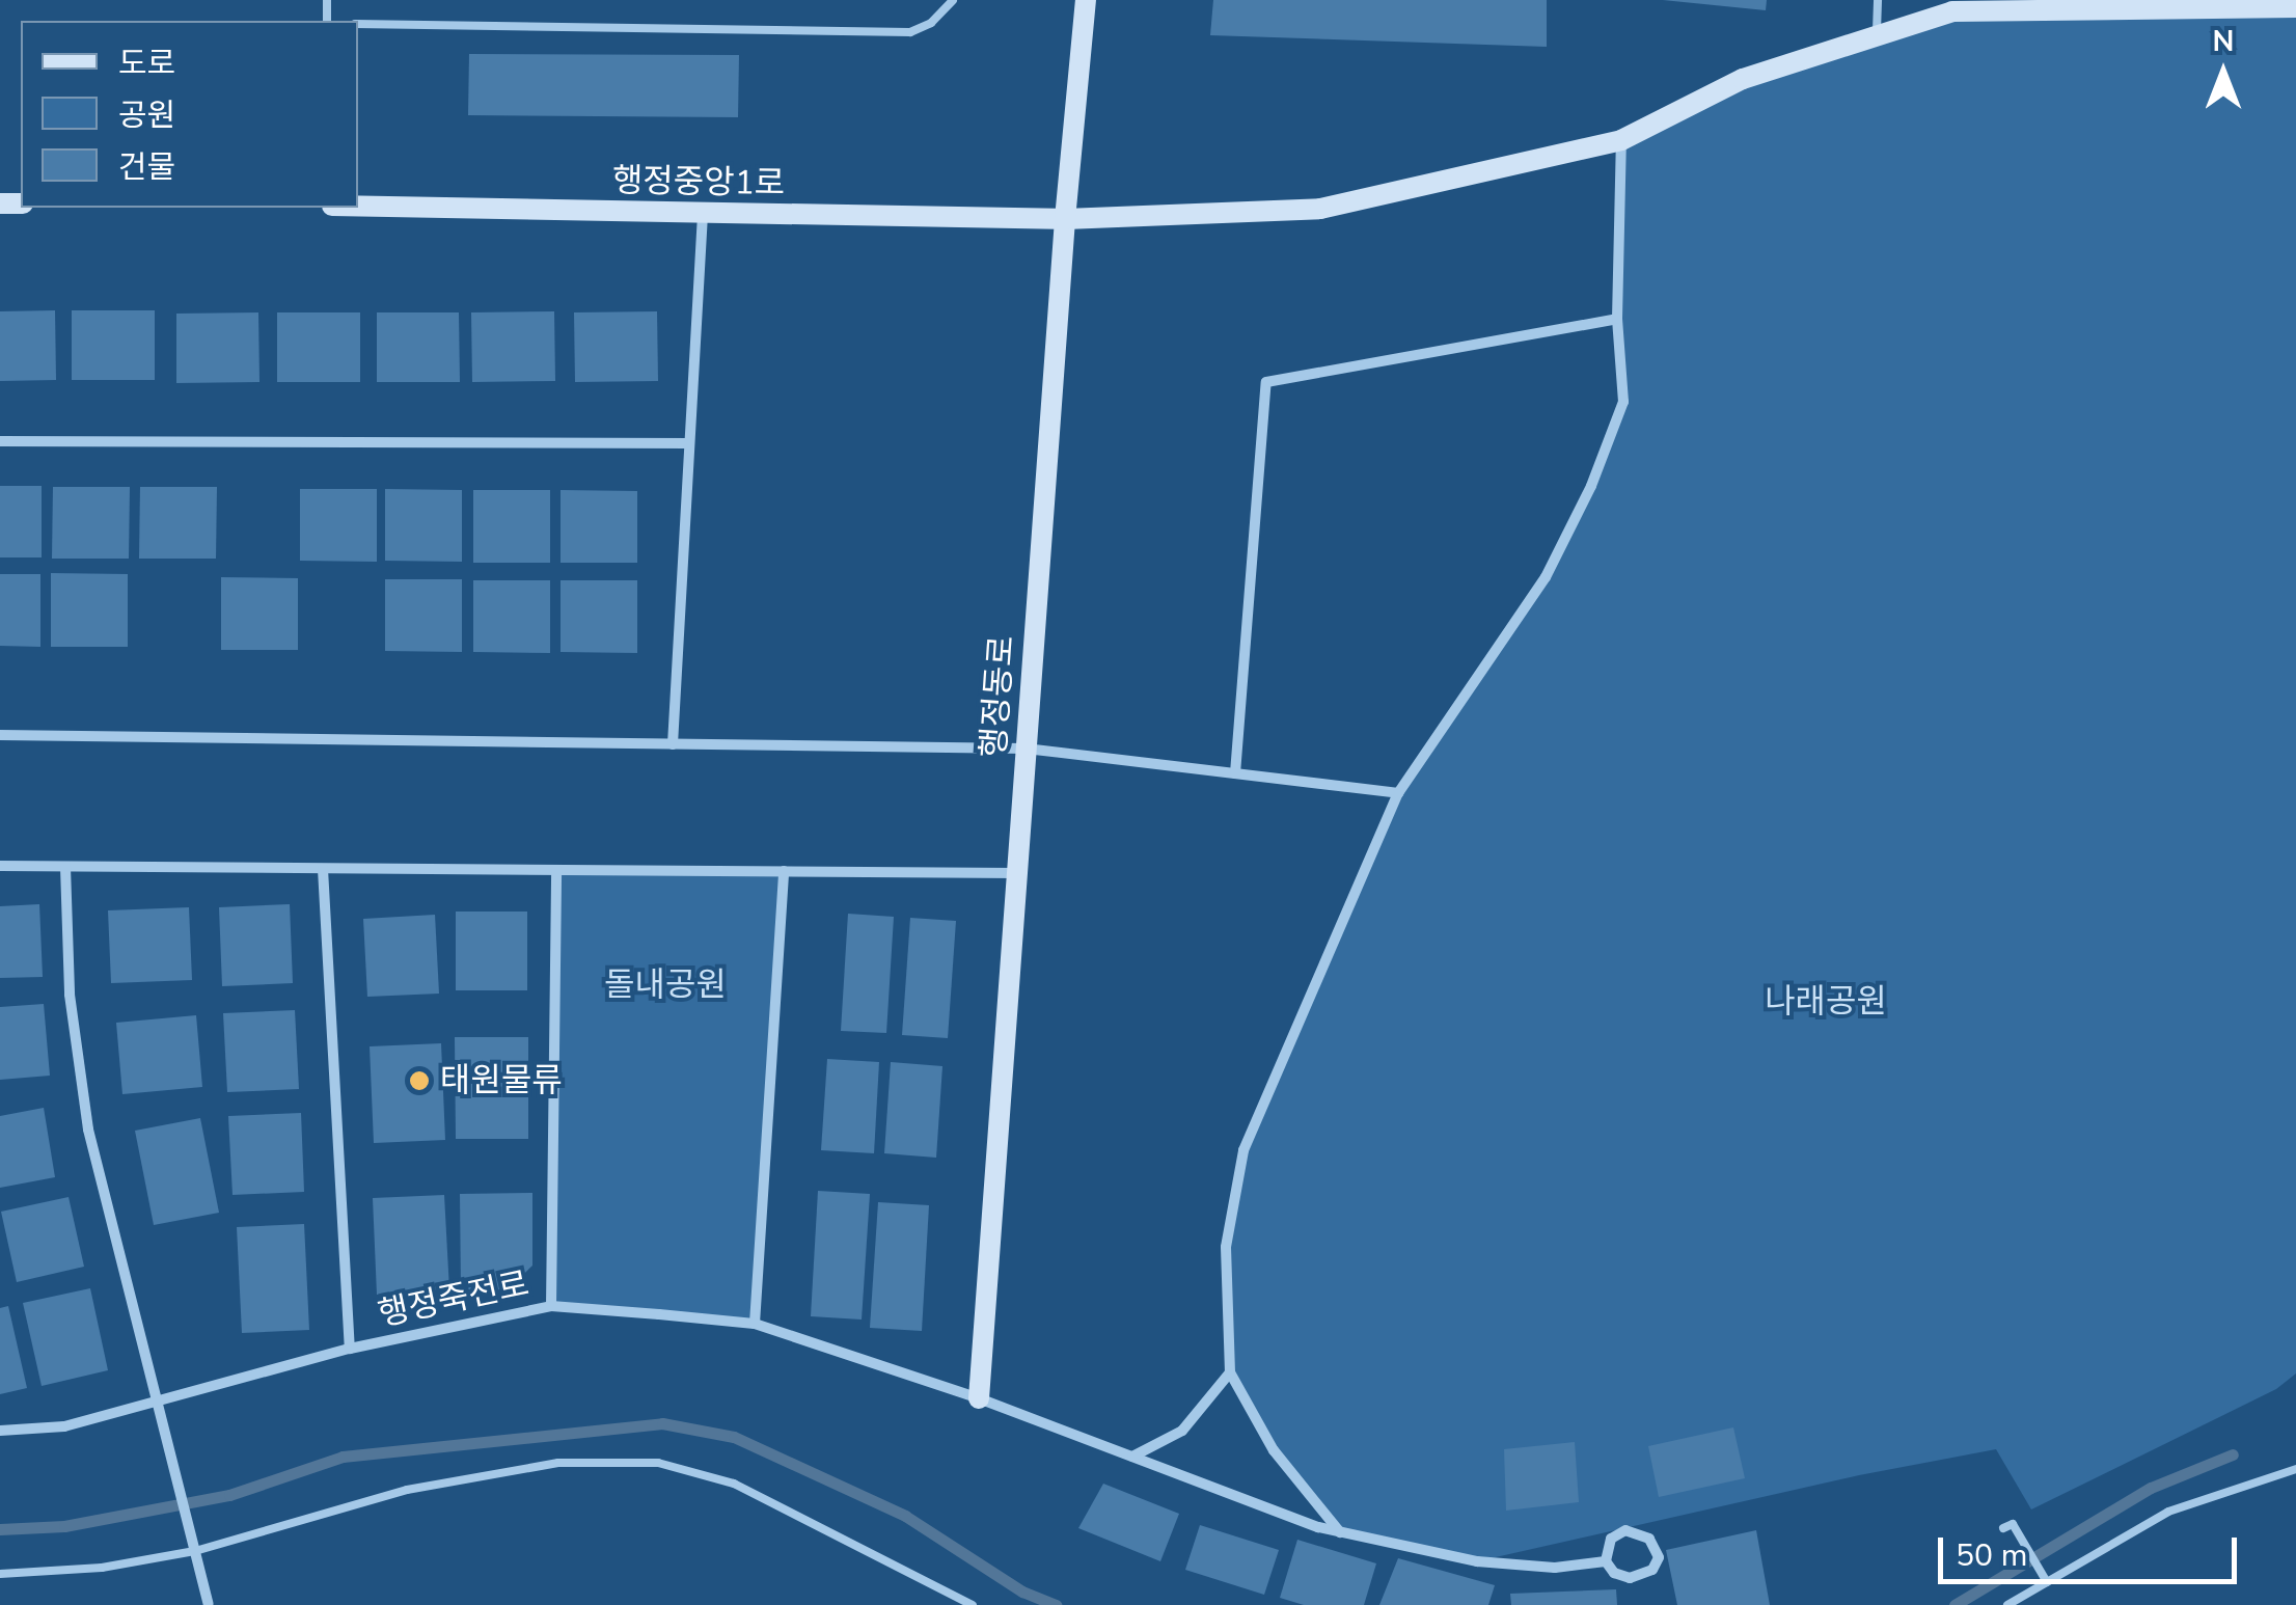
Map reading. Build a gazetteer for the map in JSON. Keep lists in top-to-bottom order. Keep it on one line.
{"streets":{"street":["행정중앙1로","행정동로","행정죽전로"]},"crossings":[["행정중앙1로","행정동로"],["행정동로","행정죽전로"]],"parks":["돌내공원","나래공원"],"places":["태원물류"],"legend":["도로","공원","건물"],"scale_bar":"50 m","north":"top"}
